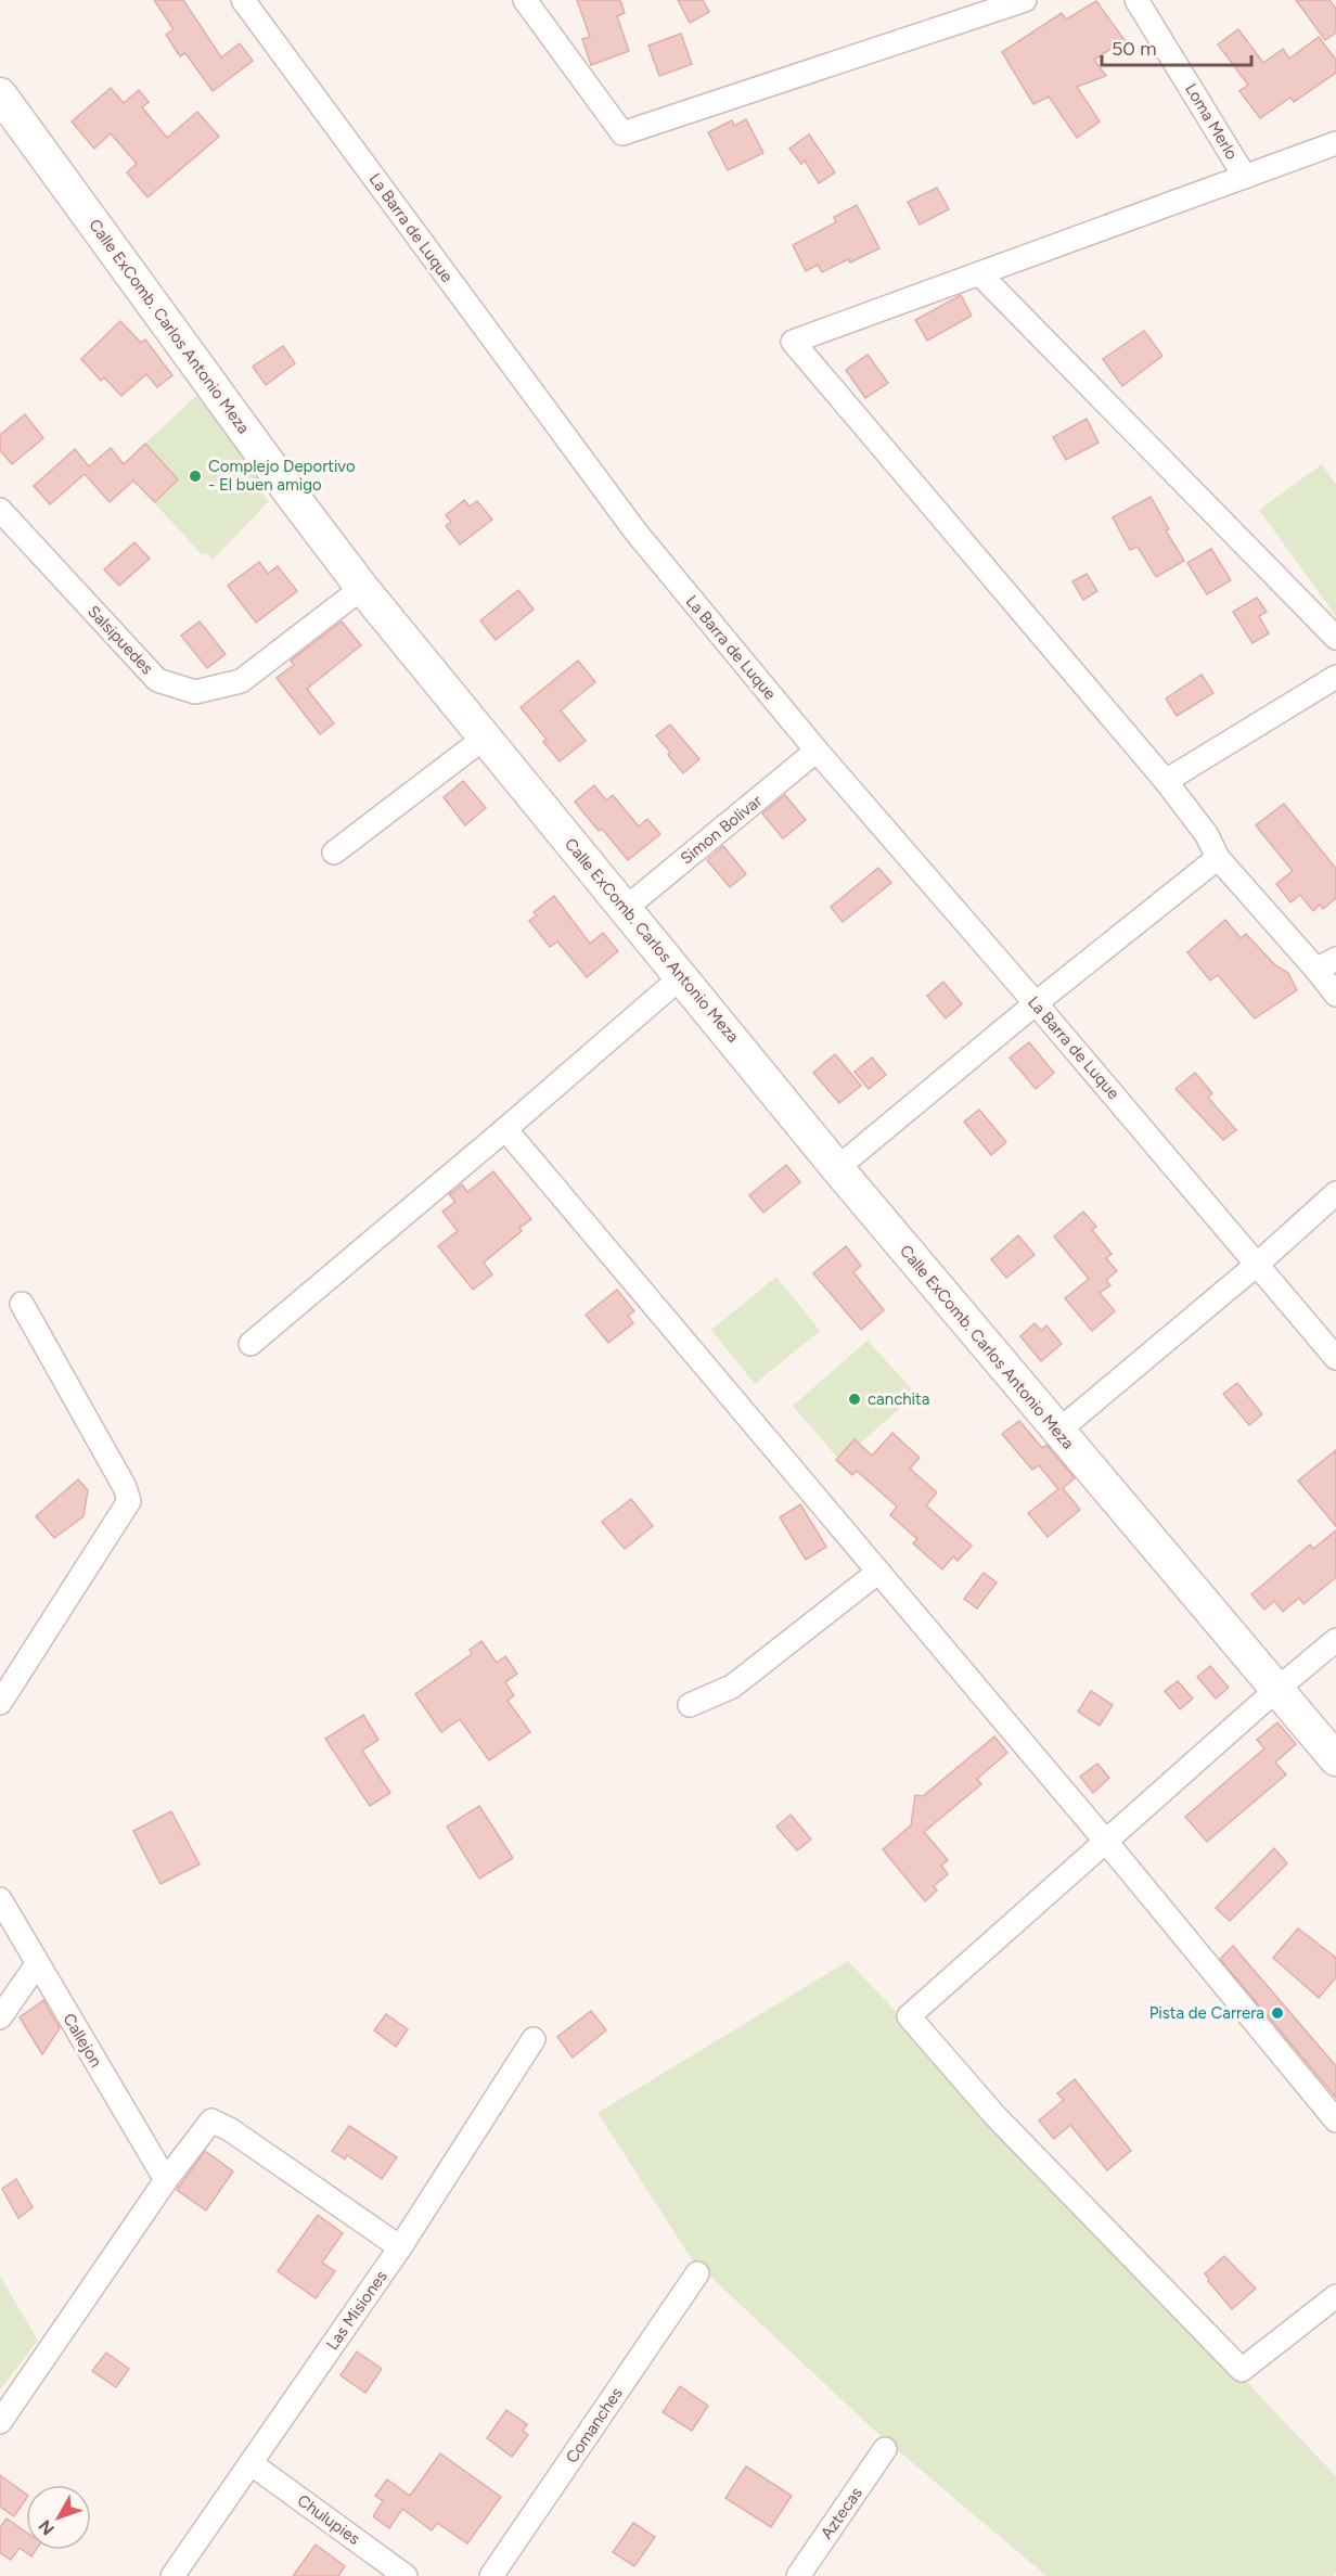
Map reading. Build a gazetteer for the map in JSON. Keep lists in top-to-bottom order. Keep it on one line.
{"streets":{"street":["Loma Merlo","La Barra de Luque","Calle ExComb. Carlos Antonio Meza","Salsipuedes","Simon Bolivar","Callejon","Las Misiones","Comanches","Aztecas","Chulupies"]},"crossings":[["La Barra de Luque","Simon Bolivar"],["Calle ExComb. Carlos Antonio Meza","Salsipuedes"],["Calle ExComb. Carlos Antonio Meza","Simon Bolivar"],["Las Misiones","Chulupies"]],"places":["Complejo Deportivo - El buen amigo","canchita","Pista de Carrera"],"scale_bar":"50 m","north":"bottom left"}
